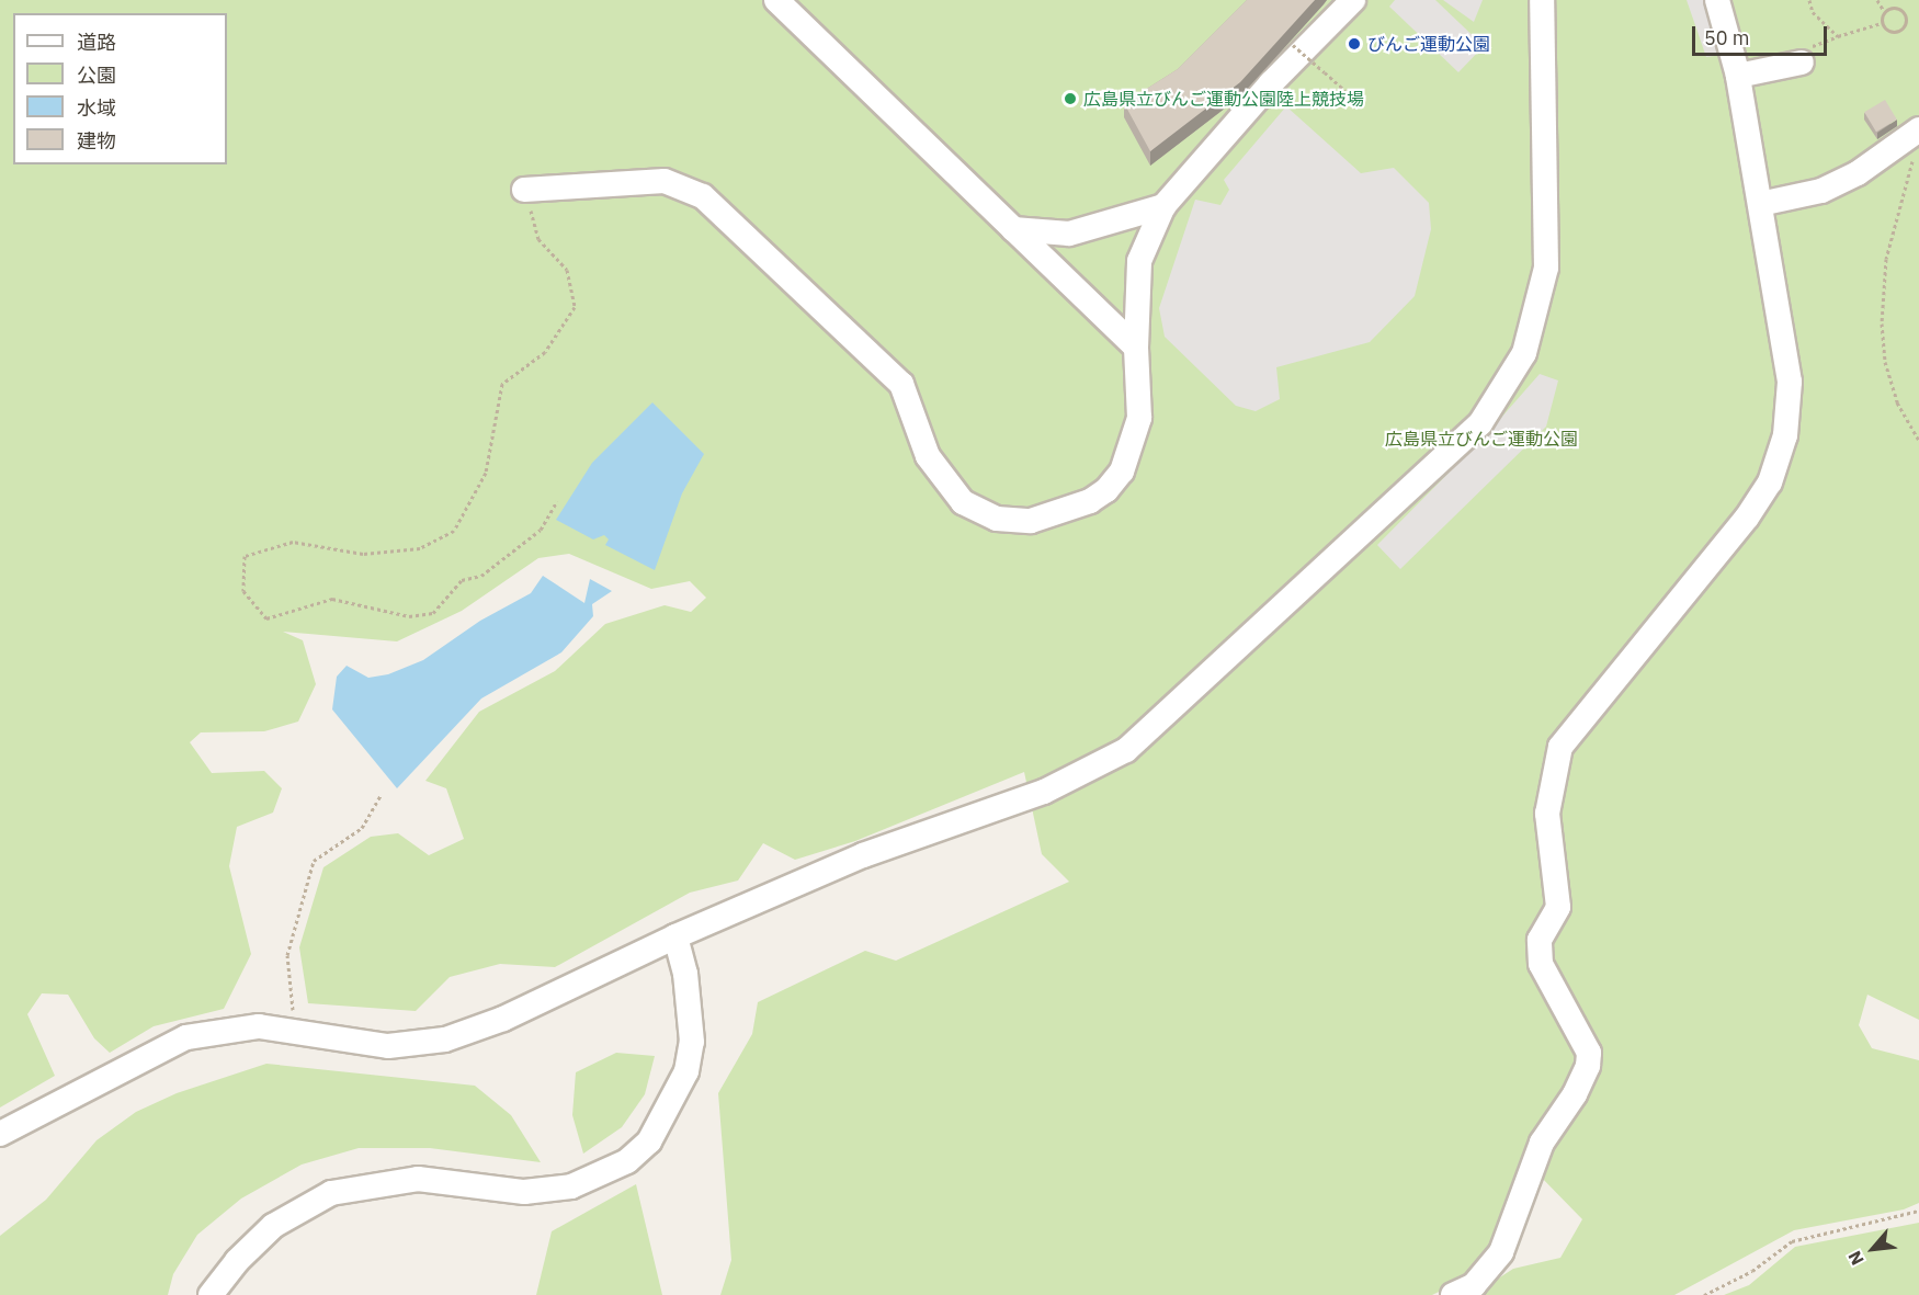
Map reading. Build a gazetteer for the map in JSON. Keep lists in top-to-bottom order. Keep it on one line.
{"parks":["広島県立びんご運動公園"],"places":["びんご運動公園","広島県立びんご運動公園陸上競技場"],"legend":["道路","公園","水域","建物"],"scale_bar":"50 m","north":"bottom left"}
